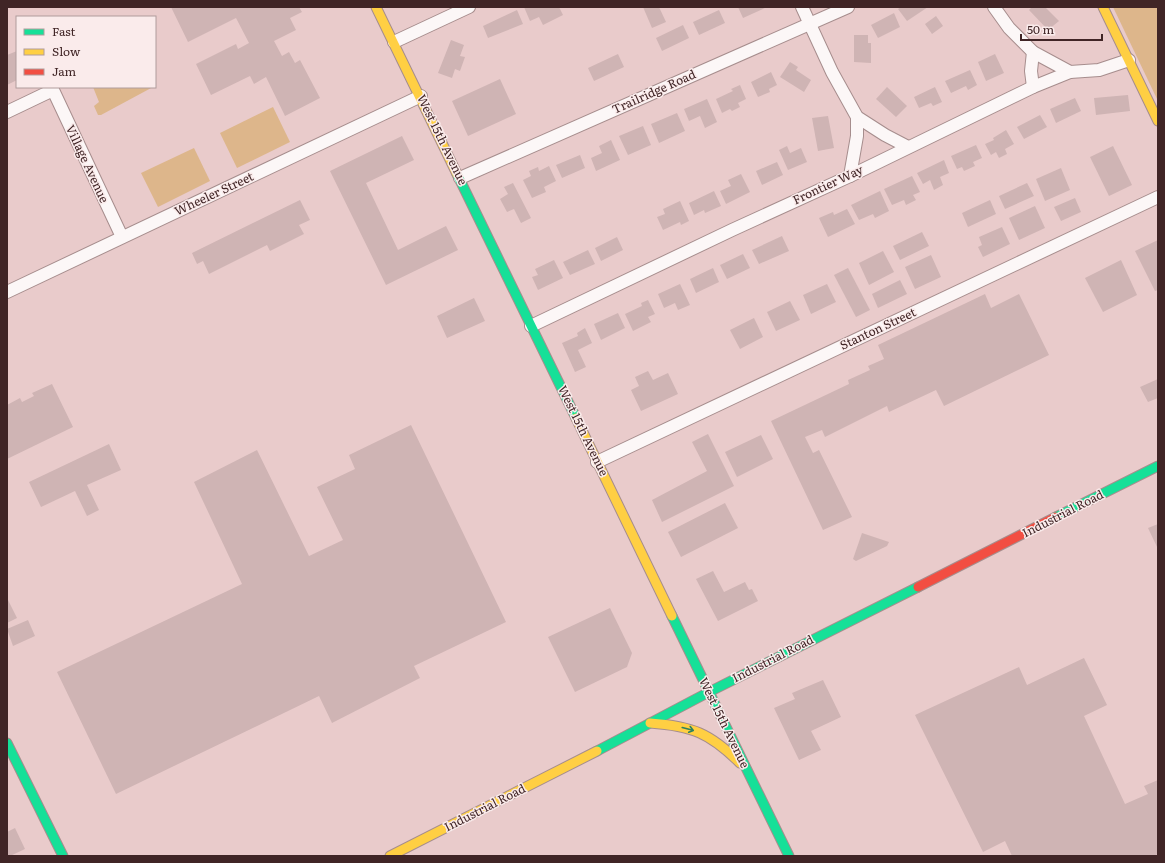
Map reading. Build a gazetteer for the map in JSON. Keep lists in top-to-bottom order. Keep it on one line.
{"streets":{"street":["Trailridge Road","West 15th Avenue","Village Avenue","Frontier Way","Wheeler Street","Stanton Street","Industrial Road"]},"crossings":[["Trailridge Road","West 15th Avenue"],["West 15th Avenue","Frontier Way"],["West 15th Avenue","Wheeler Street"],["West 15th Avenue","Stanton Street"],["West 15th Avenue","Industrial Road"],["Village Avenue","Wheeler Street"]],"legend":["Fast","Slow","Jam"],"scale_bar":"50 m"}
